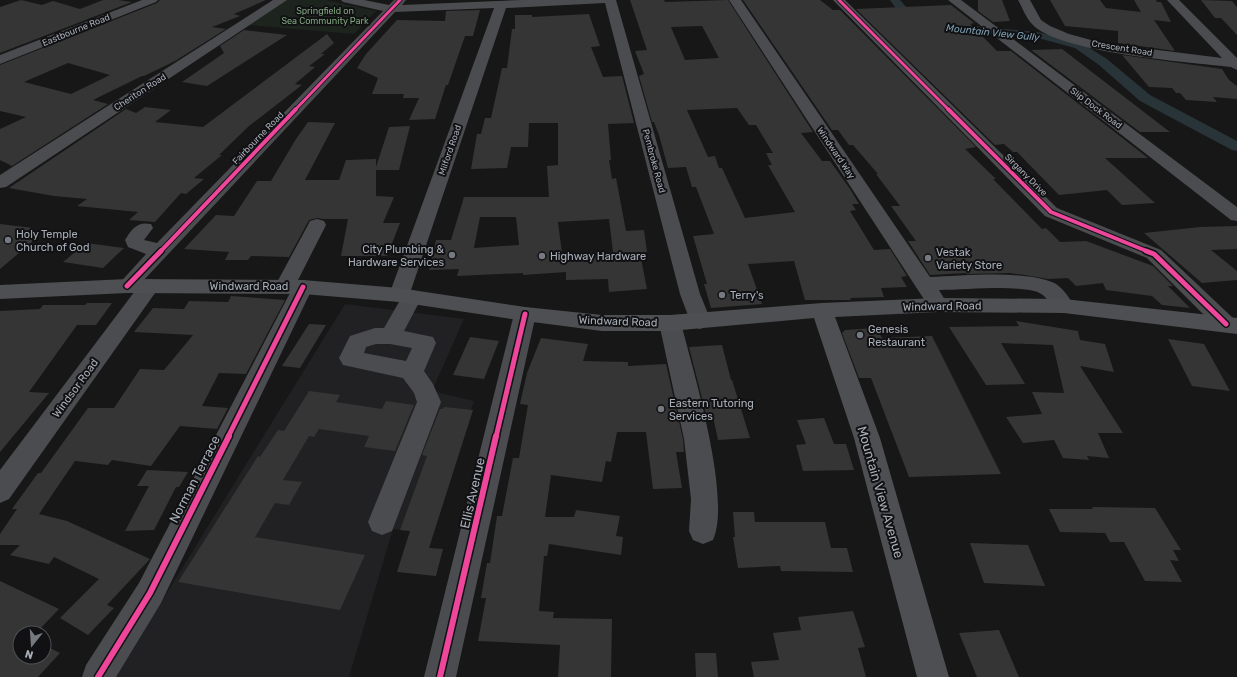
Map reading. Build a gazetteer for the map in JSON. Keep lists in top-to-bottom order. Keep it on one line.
{"streets":{"main road":["Windward Road","Mountain View Avenue"],"street":["Eastbourne Road","Crescent Road","Cheriton Road","Slip Dock Road","Fairbourne Road","Milford Road","Windward Way","Pembroke Road","Sirgany Drive","Windsor Road","Norman Terrace","Ellis Avenue"]},"crossings":[["Fairbourne Road","Windward Road"],["Fairbourne Road","Windsor Road"],["Milford Road","Windward Road"],["Windward Way","Windward Road"],["Pembroke Road","Windward Road"],["Sirgany Drive","Windward Road"],["Windward Road","Windsor Road"],["Windward Road","Norman Terrace"],["Windward Road","Mountain View Avenue"],["Windward Road","Ellis Avenue"]],"water":["Mountain View Gully"],"parks":["Springfield on Sea Community Park"],"places":["Holy Temple Church of God","City Plumbing & Hardware Services","Highway Hardware","Vestak Variety Store","Terry's","Genesis Restaurant","Eastern Tutoring Services"],"north":"bottom"}
